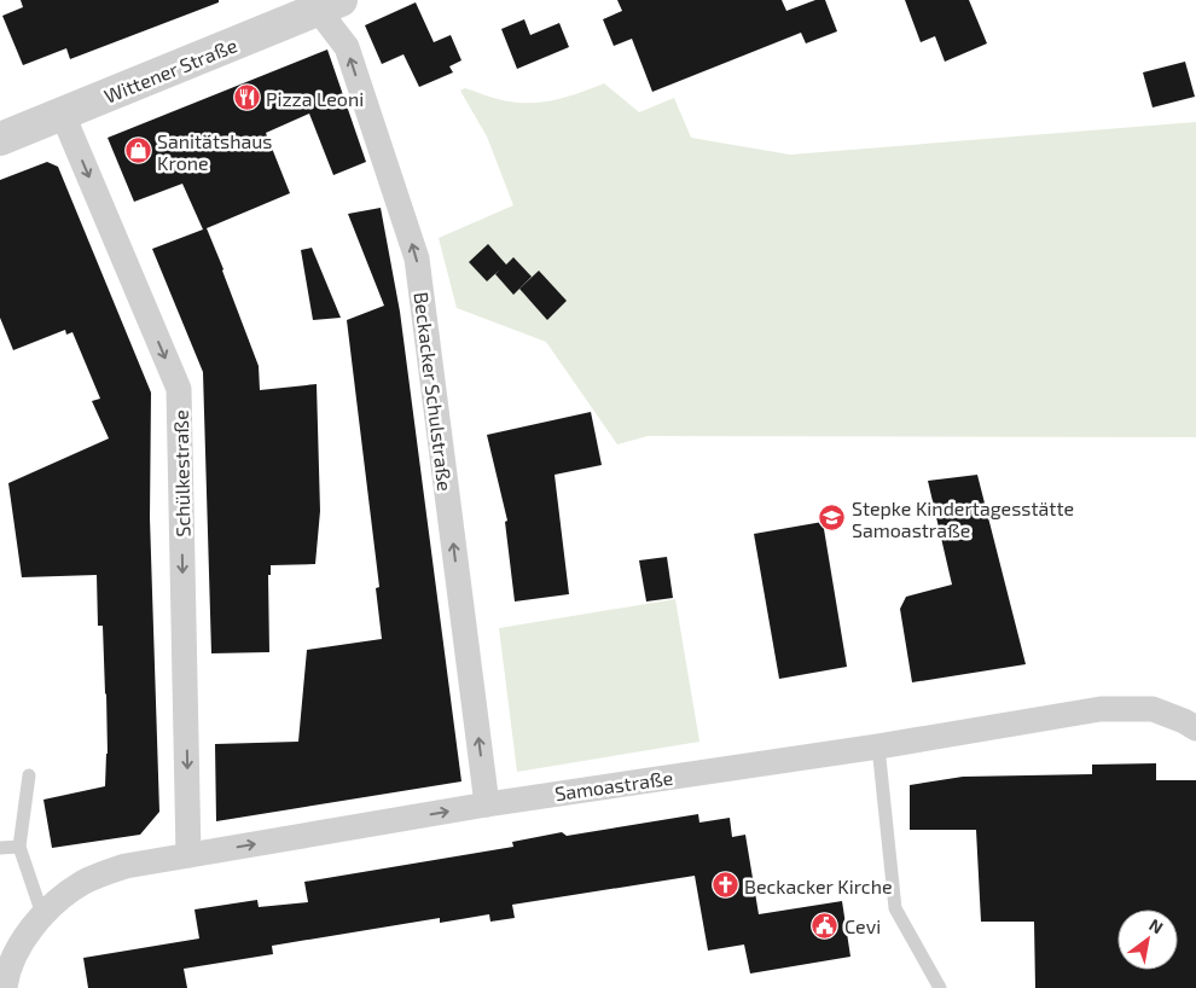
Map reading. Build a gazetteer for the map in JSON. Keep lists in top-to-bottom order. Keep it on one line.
{"streets":{"street":["Wittener Straße","Beckacker Schulstraße","Schülkestraße","Samoastraße"]},"crossings":[["Wittener Straße","Beckacker Schulstraße"],["Wittener Straße","Schülkestraße"],["Beckacker Schulstraße","Samoastraße"],["Schülkestraße","Samoastraße"]],"one_way":["Beckacker Schulstraße","Schülkestraße"],"places":{"restaurant":["Pizza Leoni"],"shop":["Sanitätshaus Krone"],"school or university":["Stepke Kindertagesstätte Samoastraße"],"church":["Beckacker Kirche"],"public building":["Cevi"]},"north":"top right"}
